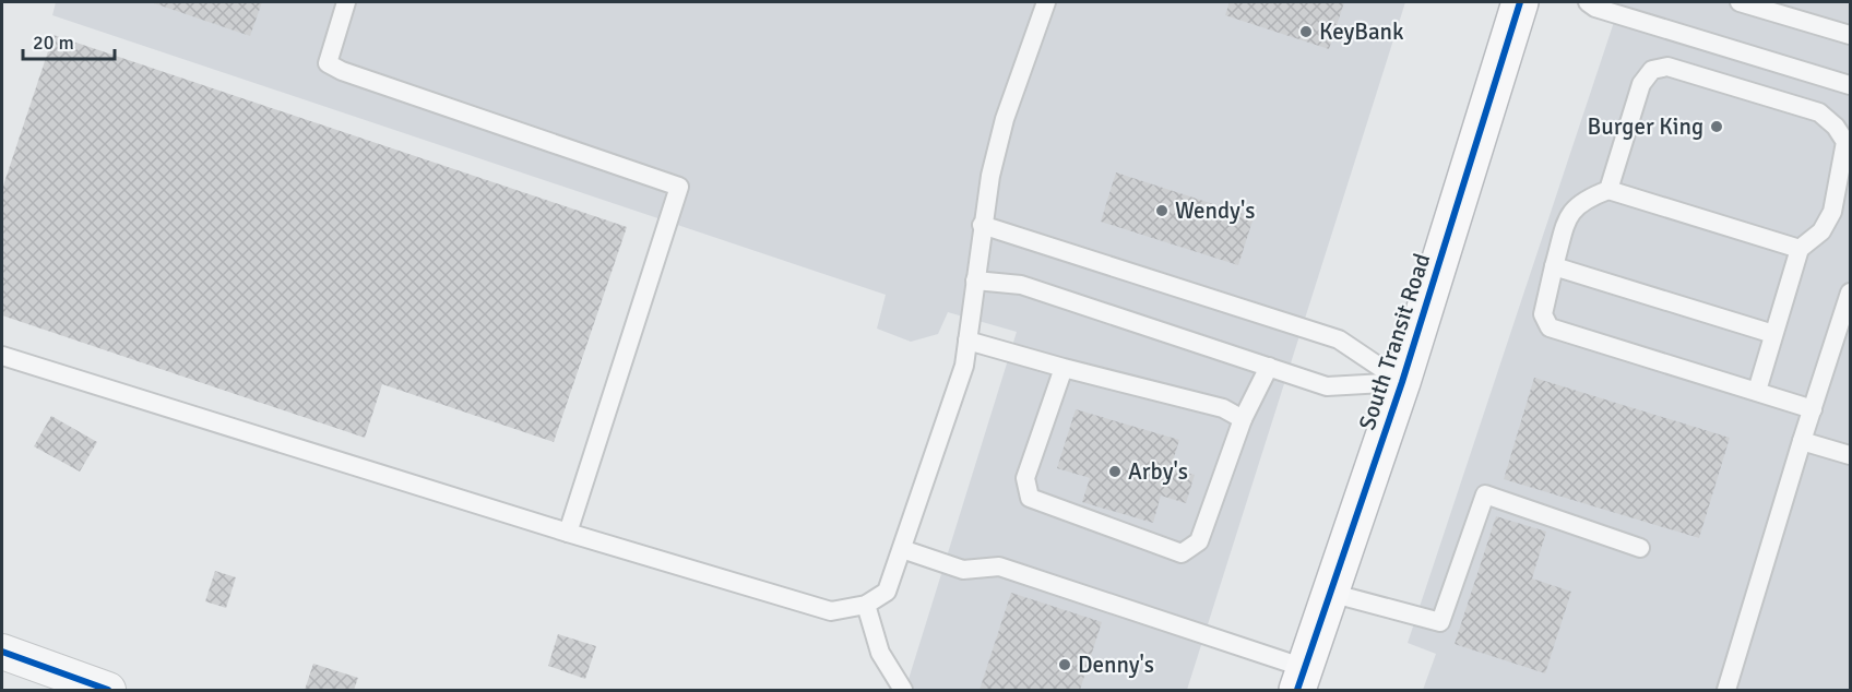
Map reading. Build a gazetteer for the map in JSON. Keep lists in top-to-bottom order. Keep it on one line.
{"streets":{"highway":["South Transit Road"]},"places":["KeyBank","Burger King","Wendy's","Arby's","Denny's"],"scale_bar":"20 m"}
